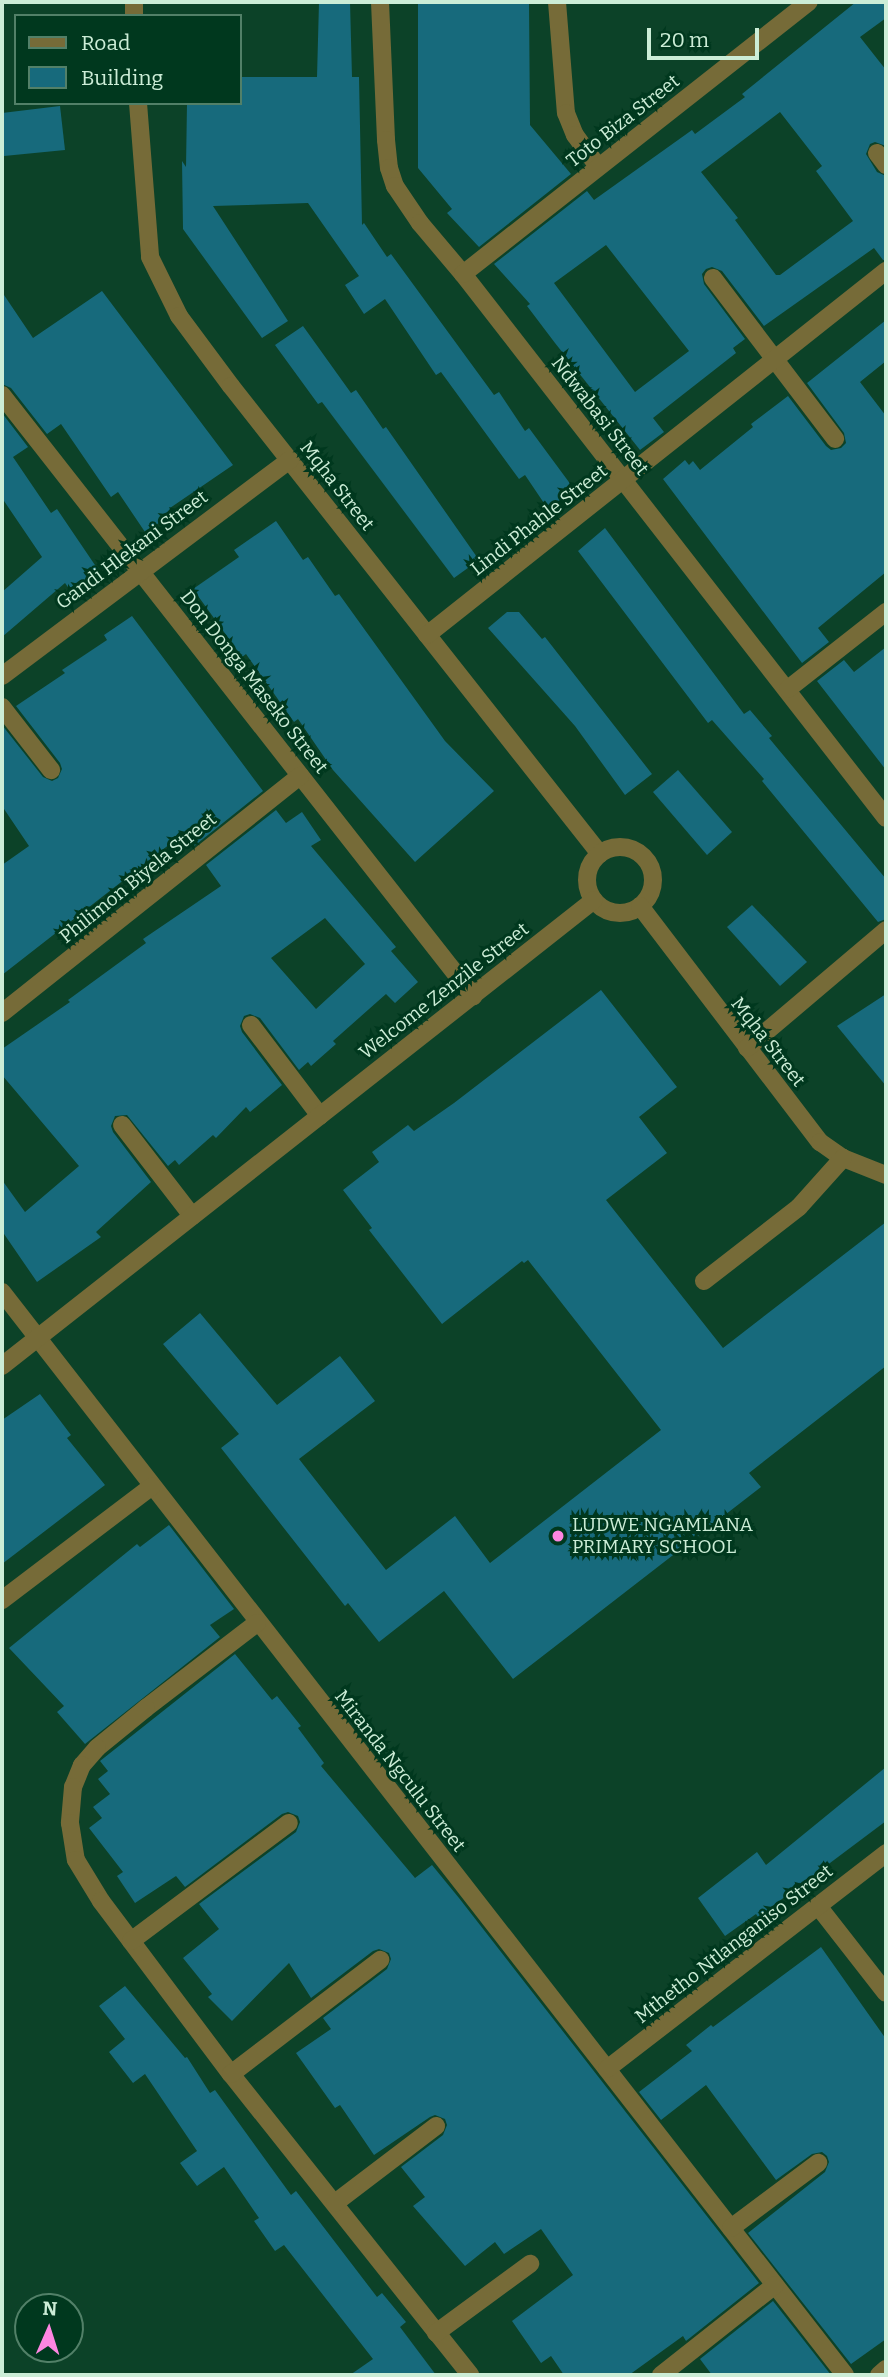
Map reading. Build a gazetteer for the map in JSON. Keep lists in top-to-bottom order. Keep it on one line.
{"streets":{"street":["Toto Biza Street","Ndwabasi Street","Mqha Street","Lindi Phahle Street","Gandi Hlekani Street","Don Donga Maseko Street","Philimon Biyela Street","Welcome Zenzile Street","Miranda Ngculu Street","Mthetho Ntlanganiso Street"]},"crossings":[["Toto Biza Street","Ndwabasi Street"],["Ndwabasi Street","Lindi Phahle Street"],["Mqha Street","Lindi Phahle Street"],["Mqha Street","Gandi Hlekani Street"],["Mqha Street","Welcome Zenzile Street"],["Gandi Hlekani Street","Don Donga Maseko Street"],["Don Donga Maseko Street","Philimon Biyela Street"],["Don Donga Maseko Street","Welcome Zenzile Street"],["Welcome Zenzile Street","Miranda Ngculu Street"],["Miranda Ngculu Street","Mthetho Ntlanganiso Street"]],"places":["LUDWE NGAMLANA PRIMARY SCHOOL"],"legend":["Road","Building"],"scale_bar":"20 m","north":"top"}
